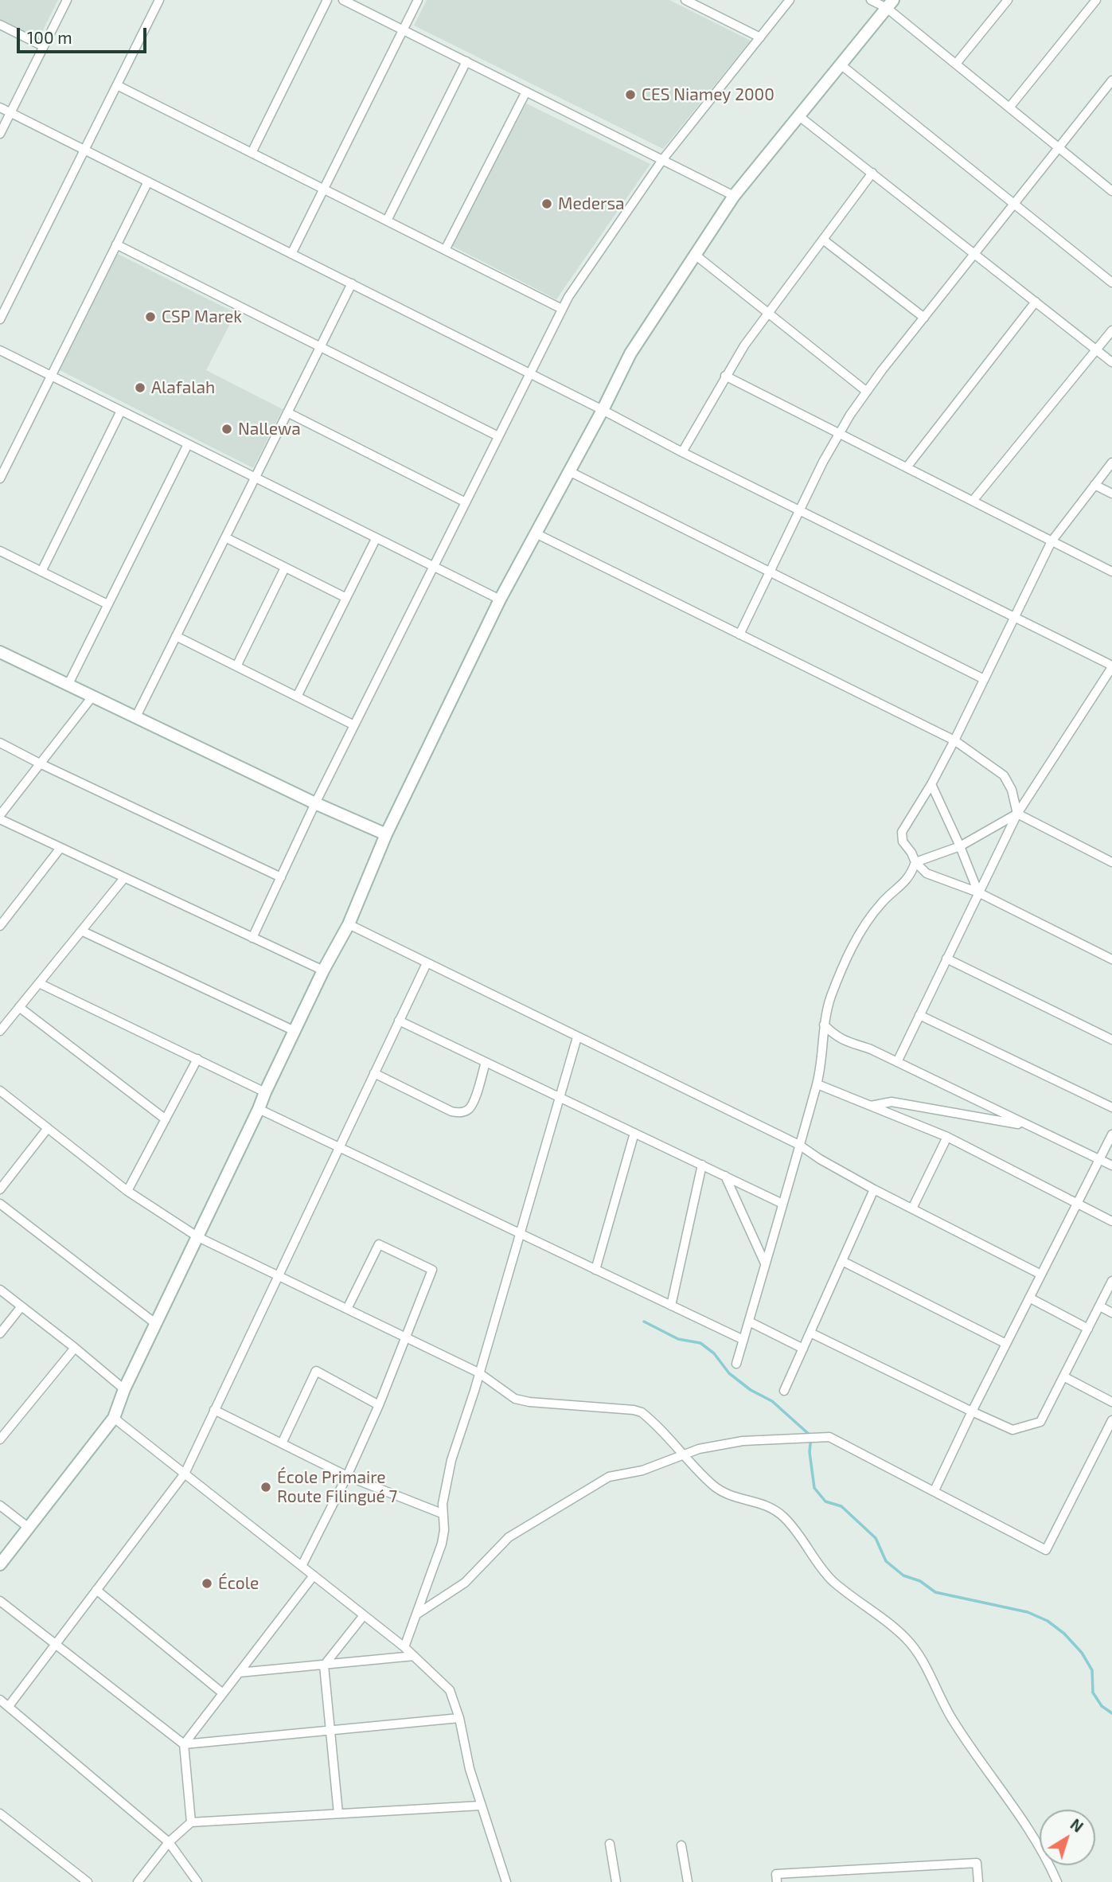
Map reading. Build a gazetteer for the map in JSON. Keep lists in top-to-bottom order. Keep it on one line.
{"places":["CES Niamey 2000","Medersa","CSP Marek","Alafalah","Nallewa","École Primaire Route Filingué 7","École"],"scale_bar":"100 m","north":"top right"}
